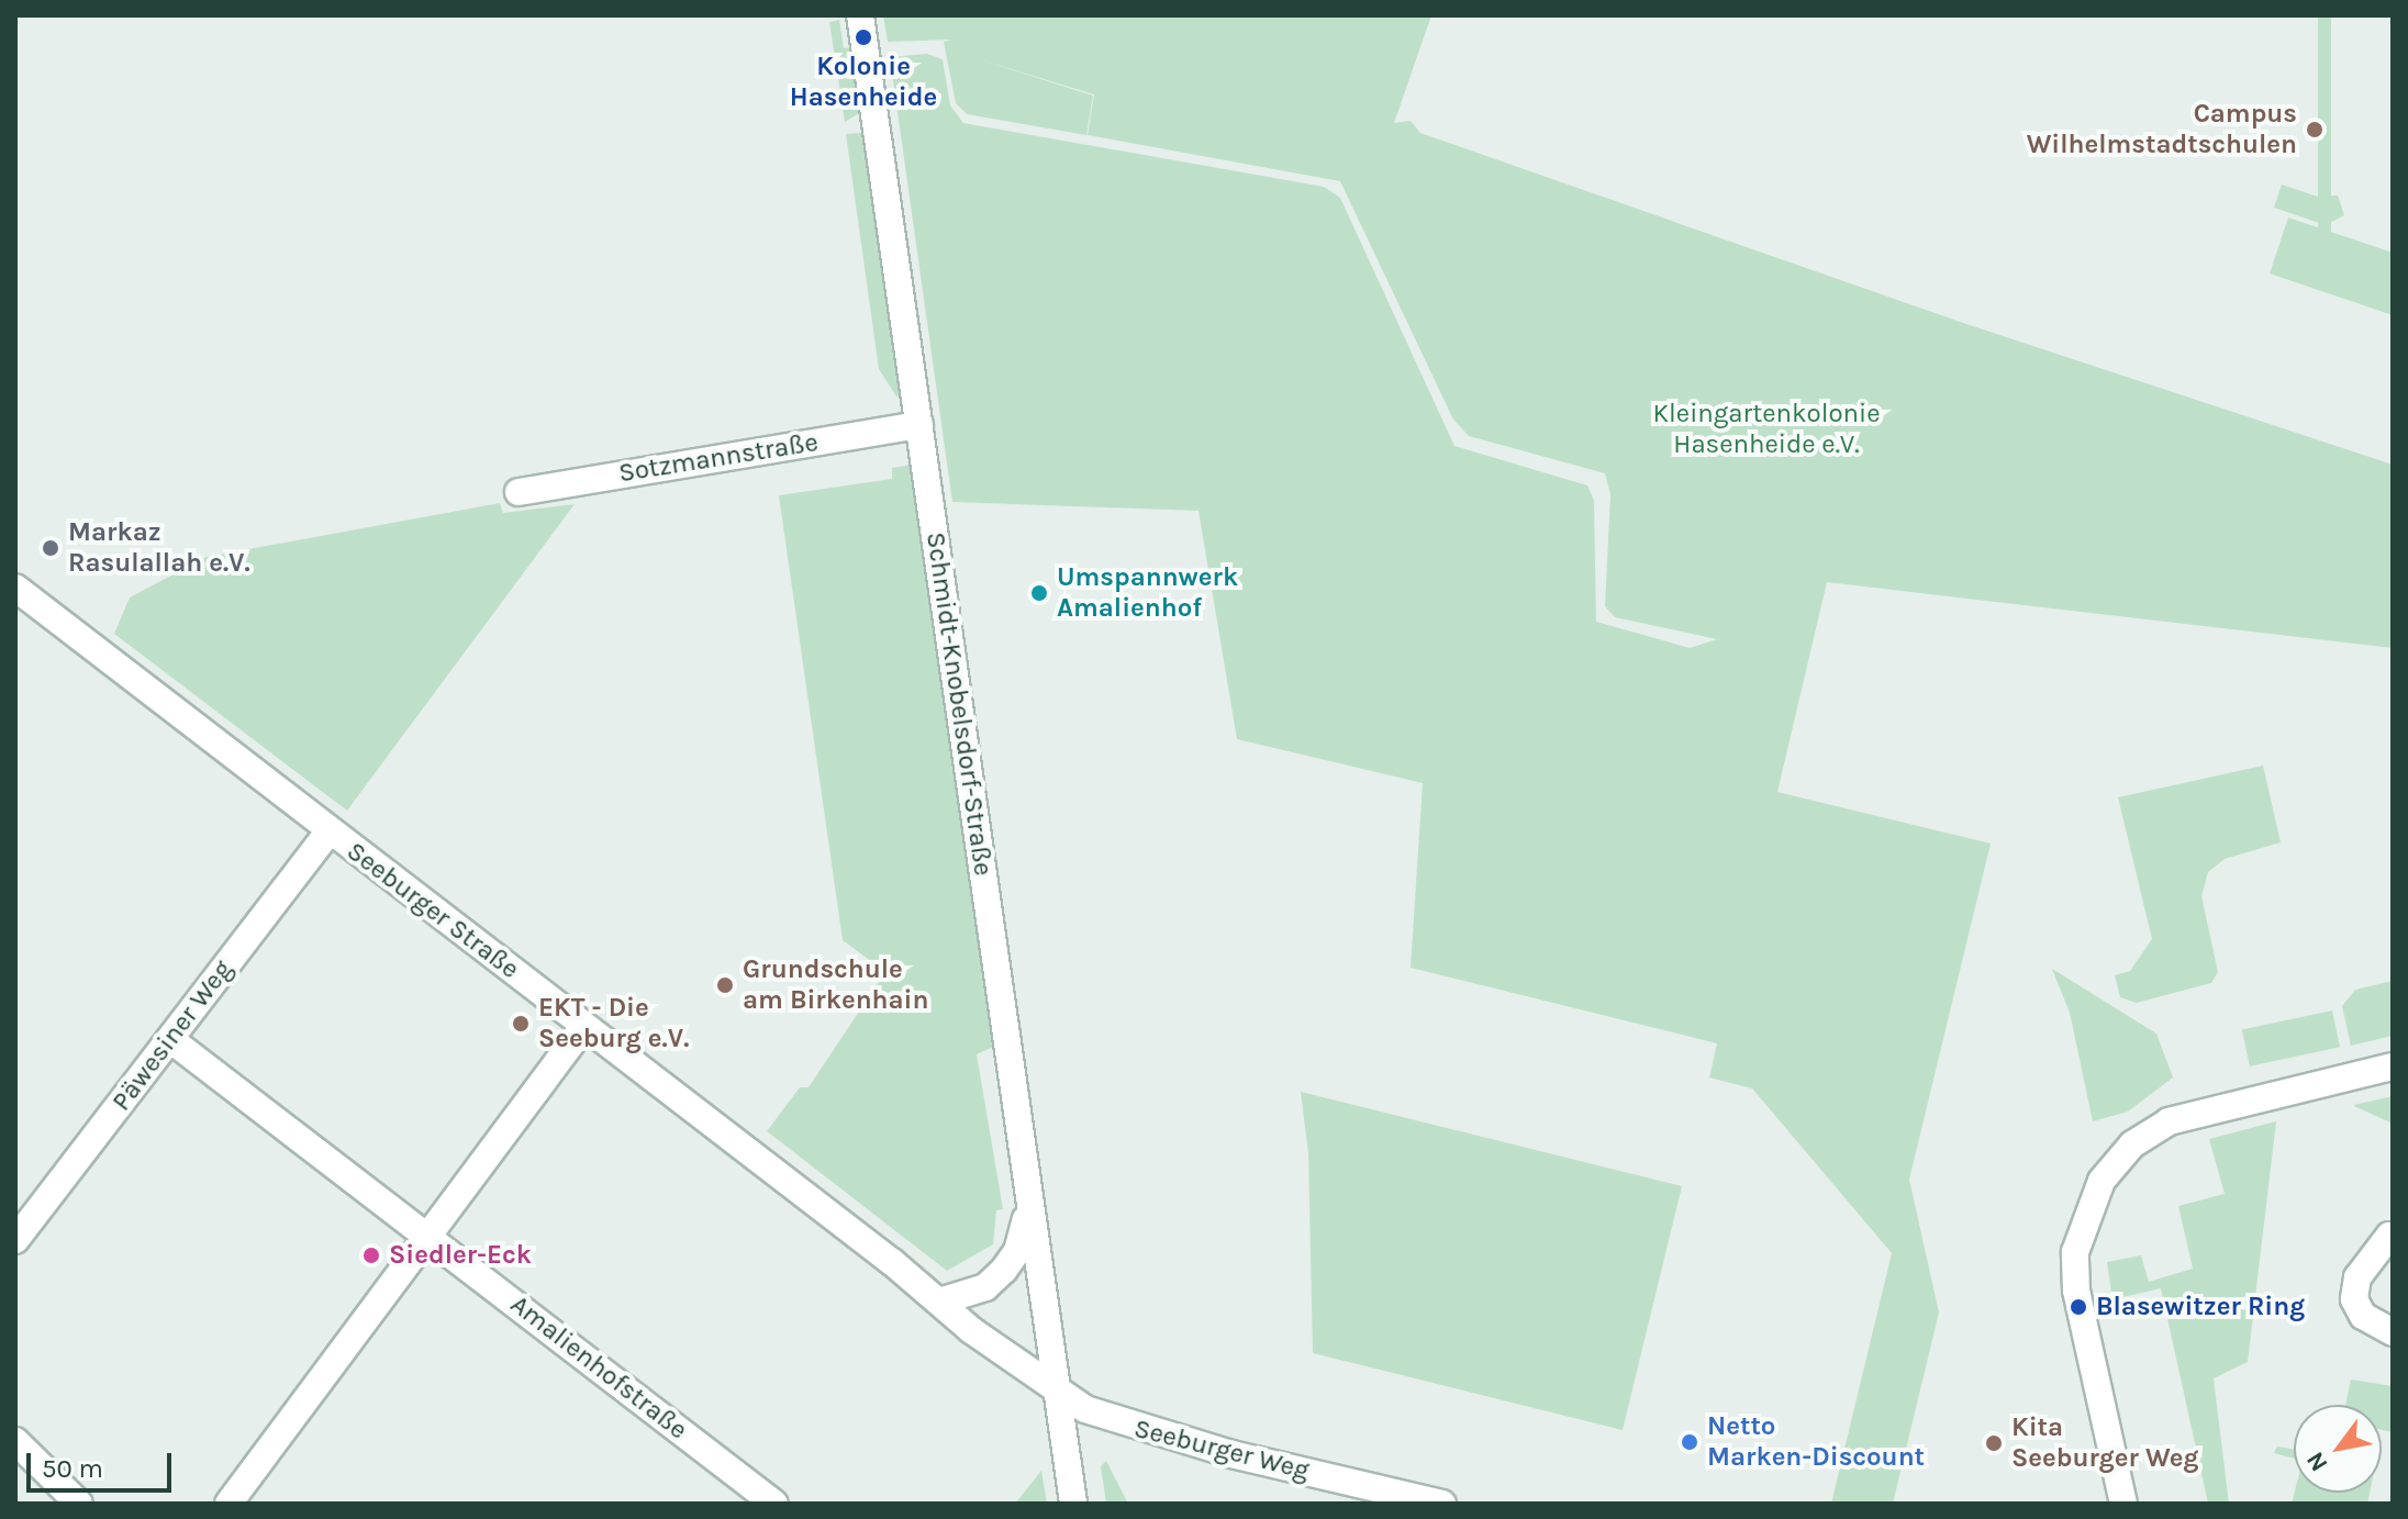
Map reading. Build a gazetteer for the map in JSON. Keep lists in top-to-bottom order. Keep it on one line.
{"streets":{"street":["Sotzmannstraße","Schmidt-Knobelsdorf-Straße","Seeburger Straße","Päwesiner Weg","Amalienhofstraße","Seeburger Weg"]},"crossings":[["Sotzmannstraße","Schmidt-Knobelsdorf-Straße"],["Schmidt-Knobelsdorf-Straße","Seeburger Straße"],["Schmidt-Knobelsdorf-Straße","Seeburger Weg"],["Seeburger Straße","Päwesiner Weg"],["Seeburger Straße","Seeburger Weg"],["Päwesiner Weg","Amalienhofstraße"]],"parks":["Kleingartenkolonie Hasenheide e.V."],"places":["Kolonie Hasenheide","Campus Wilhelmstadtschulen","Markaz Rasulallah e.V.","Umspannwerk Amalienhof","Grundschule am Birkenhain","EKT - Die Seeburg e.V.","Siedler-Eck","Blasewitzer Ring","Netto Marken-Discount","Kita Seeburger Weg"],"scale_bar":"50 m","north":"bottom left"}
